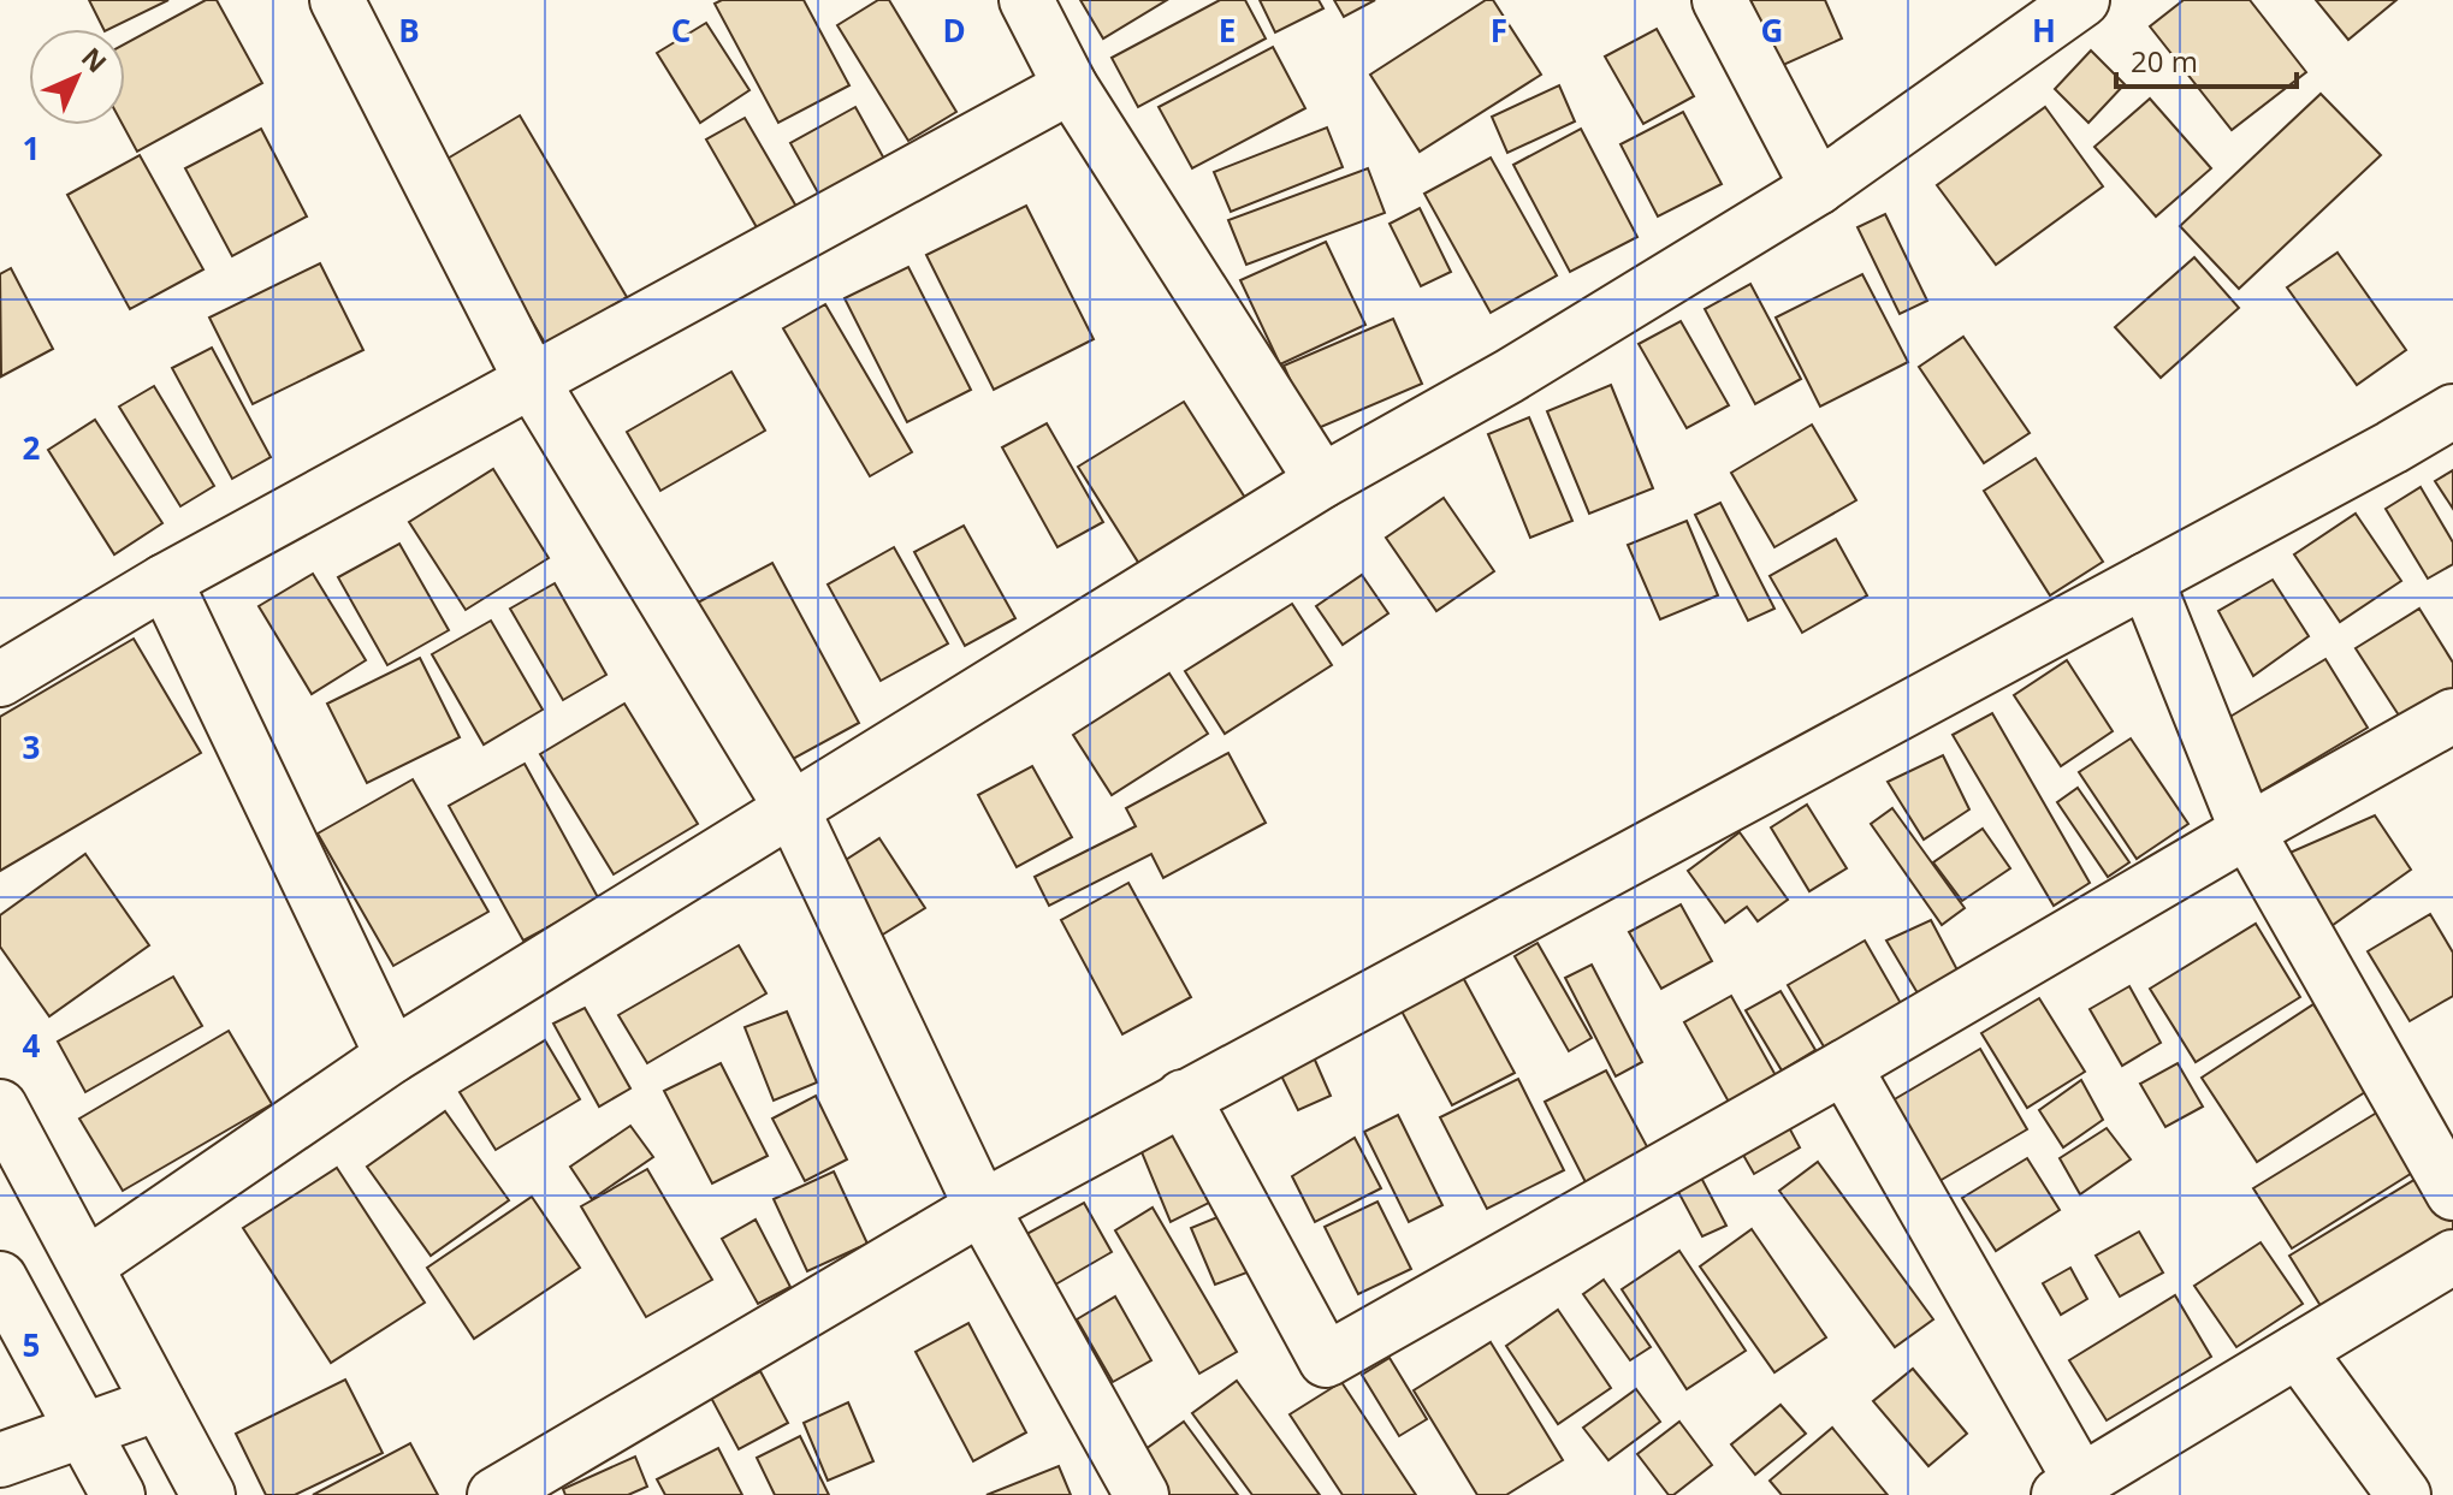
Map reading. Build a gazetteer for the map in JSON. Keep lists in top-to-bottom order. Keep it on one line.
{"scale_bar":"20 m","north":"top right","grid":{"columns":["B","C","D","E","F","G","H"],"rows":["1","2","3","4","5"]}}
